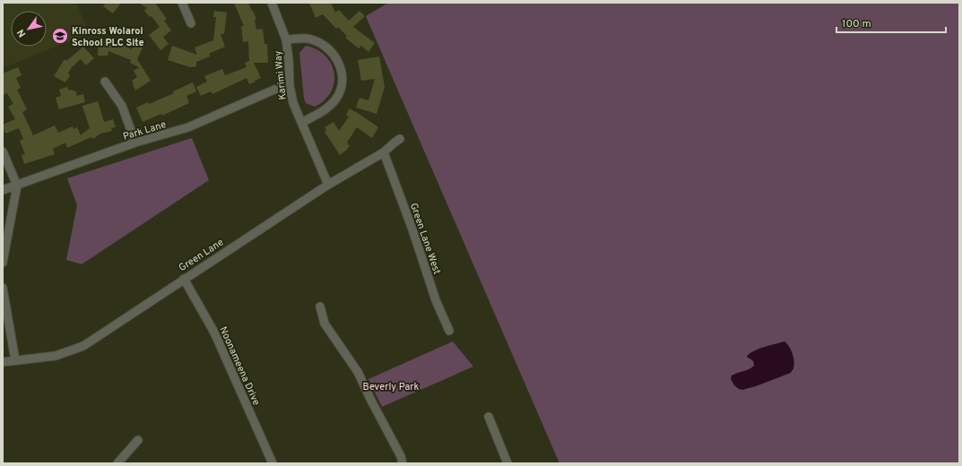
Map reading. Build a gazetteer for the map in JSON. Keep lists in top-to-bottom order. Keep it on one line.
{"streets":{"street":["Karimi Way","Park Lane","Green Lane West","Green Lane","Noonameena Drive"]},"crossings":[["Karimi Way","Park Lane"],["Karimi Way","Green Lane"],["Green Lane West","Green Lane"],["Green Lane","Noonameena Drive"]],"parks":["Beverly Park"],"places":{"school or university":["Kinross Wolaroi School PLC Site"]},"scale_bar":"100 m","north":"bottom left"}
